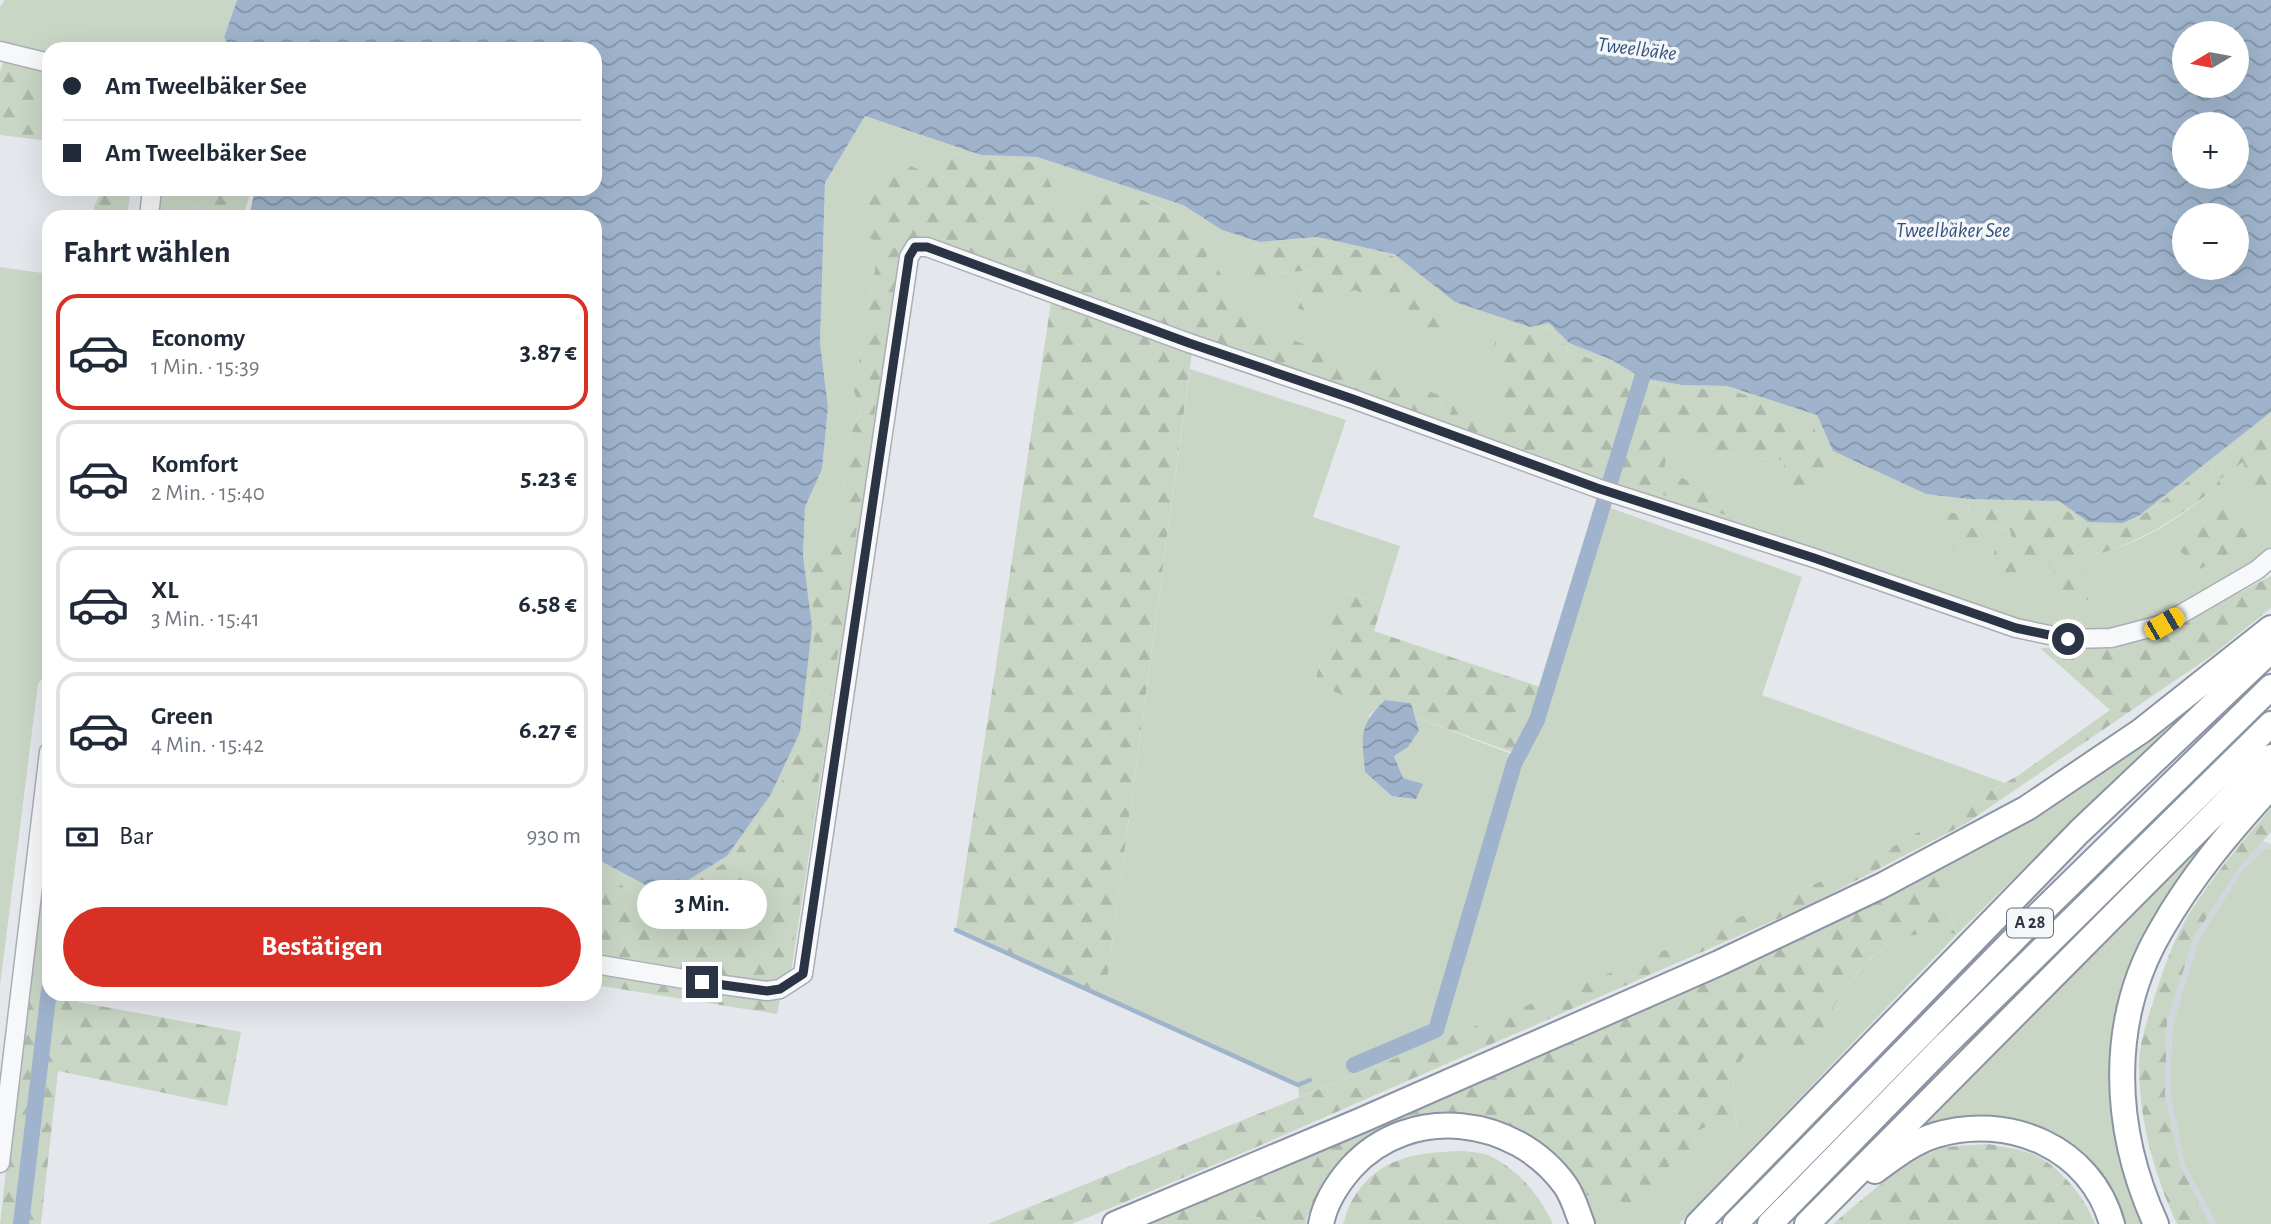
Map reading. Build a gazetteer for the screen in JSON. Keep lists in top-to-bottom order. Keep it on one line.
{"streets":{"highway":["A 28"]},"water":["Tweelbäke","Tweelbäker See"],"north":"left","page":{"map_buttons":["+","−"],"banner":["Am Tweelbäker See","Am Tweelbäker See"],"heading":"Fahrt wählen","list":[{"name":"Economy","note":"1 Min. · 15:39","value":"3.87 €"},{"name":"Komfort","note":"2 Min. · 15:40","value":"5.23 €"},{"name":"XL","note":"3 Min. · 15:41","value":"6.58 €"},{"name":"Green","note":"4 Min. · 15:42","value":"6.27 €"}],"pay":["Bar","930 m"],"bubble":"3 Min.","buttons":"Bestätigen"}}
